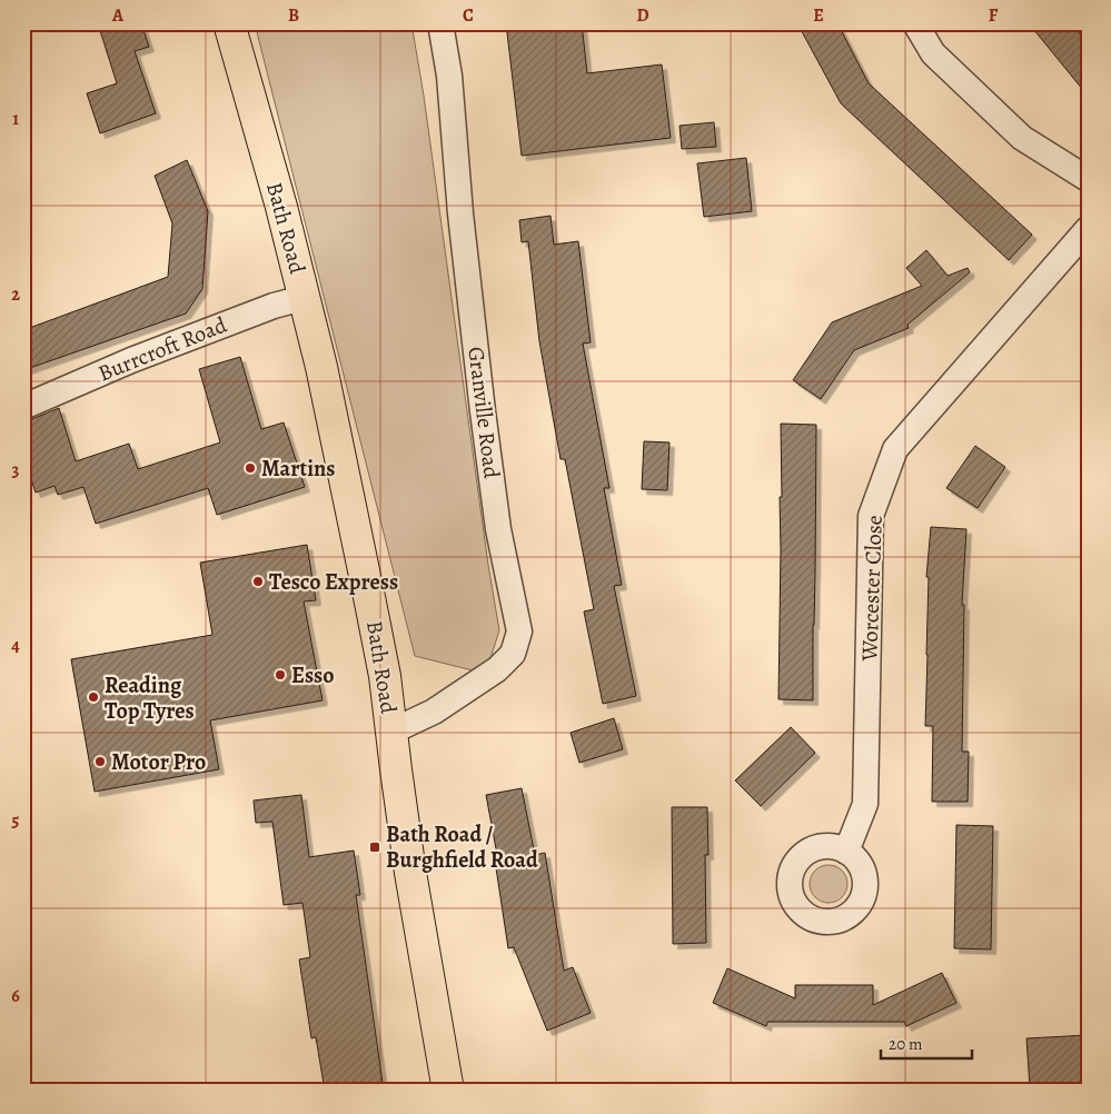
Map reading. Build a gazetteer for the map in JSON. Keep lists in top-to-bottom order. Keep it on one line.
{"streets":{"main road":["Bath Road"],"street":["Burrcroft Road","Granville Road","Worcester Close"]},"crossings":[["Bath Road","Burrcroft Road"],["Bath Road","Granville Road"]],"places":{"other":["Martins","Tesco Express","Esso","Reading Top Tyres","Motor Pro"],"transit":["Bath Road / Burghfield Road"]},"scale_bar":"20 m","grid":{"columns":["A","B","C","D","E","F"],"rows":["1","2","3","4","5","6"]}}
